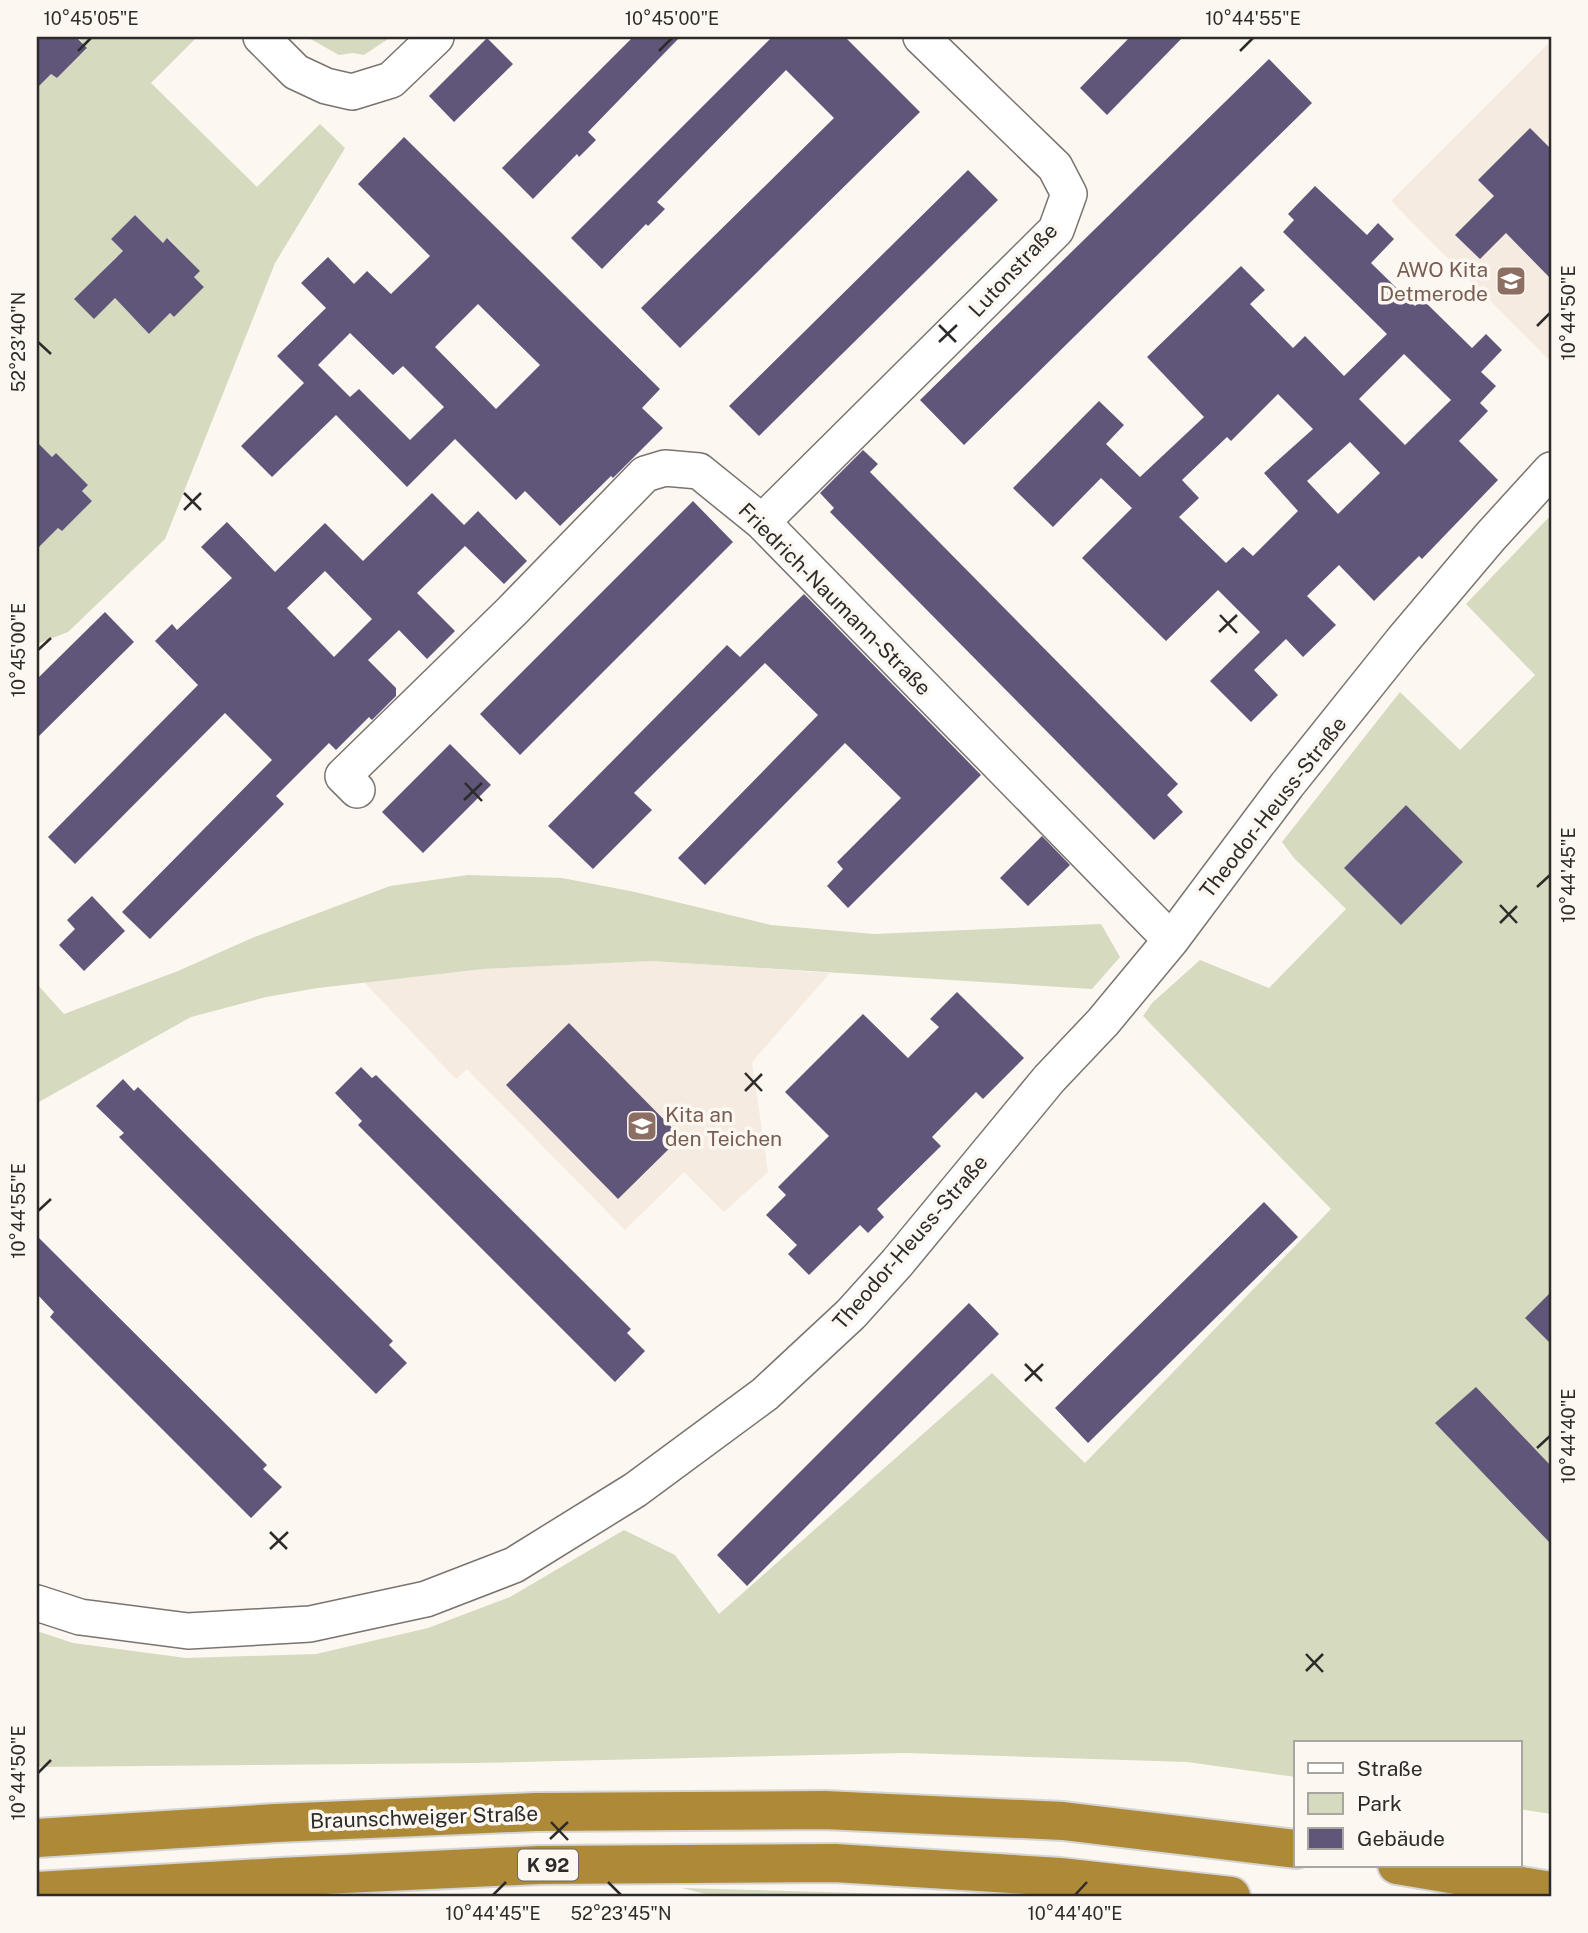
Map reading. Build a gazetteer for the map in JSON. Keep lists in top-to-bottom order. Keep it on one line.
{"streets":{"highway":["Braunschweiger Straße","K 92"],"street":["Lutonstraße","Friedrich-Naumann-Straße","Theodor-Heuss-Straße"]},"crossings":[["Lutonstraße","Friedrich-Naumann-Straße"],["Friedrich-Naumann-Straße","Theodor-Heuss-Straße"]],"places":{"school or university":["AWO Kita Detmerode","Kita an den Teichen"]},"legend":["Straße","Park","Gebäude"],"coordinates":["10°45'05\"E","10°45'00\"E","10°44'55\"E","10°44'50\"E","52°23'40\"N","10°44'45\"E","10°44'40\"E","52°23'45\"N"]}
